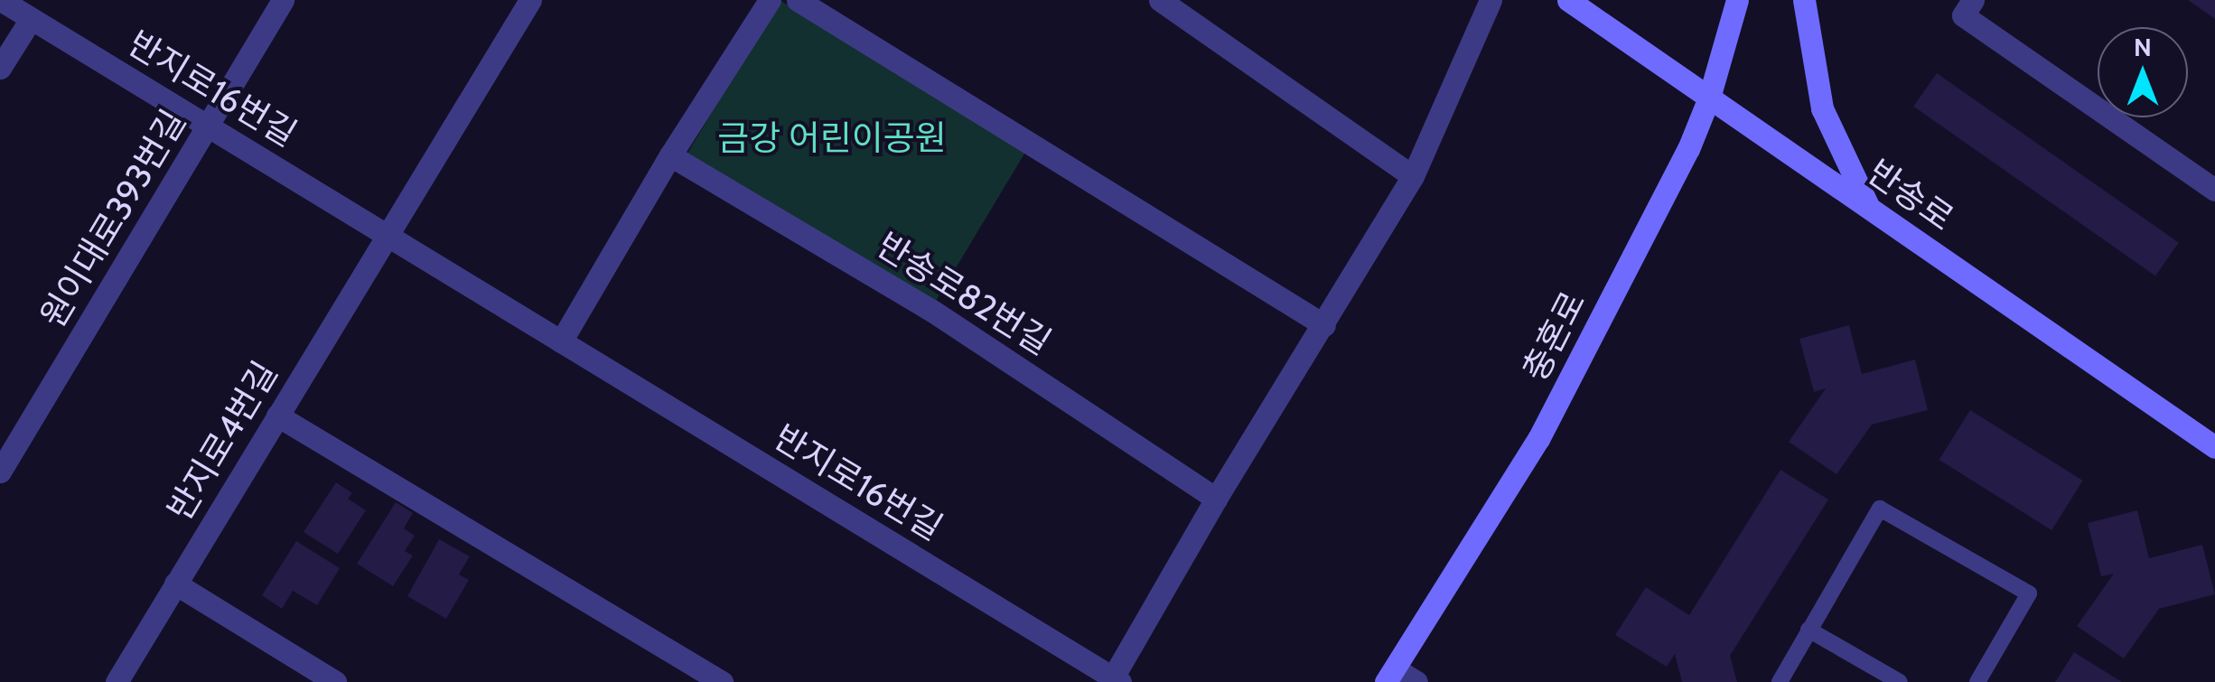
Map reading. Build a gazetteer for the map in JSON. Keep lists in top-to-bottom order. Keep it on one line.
{"streets":{"main road":["반송로","충혼로"],"street":["반지로16번길","원이대로393번길","반송로82번길","반지로4번길"]},"crossings":[["반지로16번길","원이대로393번길"],["반지로16번길","반지로4번길"],["반송로","충혼로"]],"parks":["금강 어린이공원"],"north":"top"}
